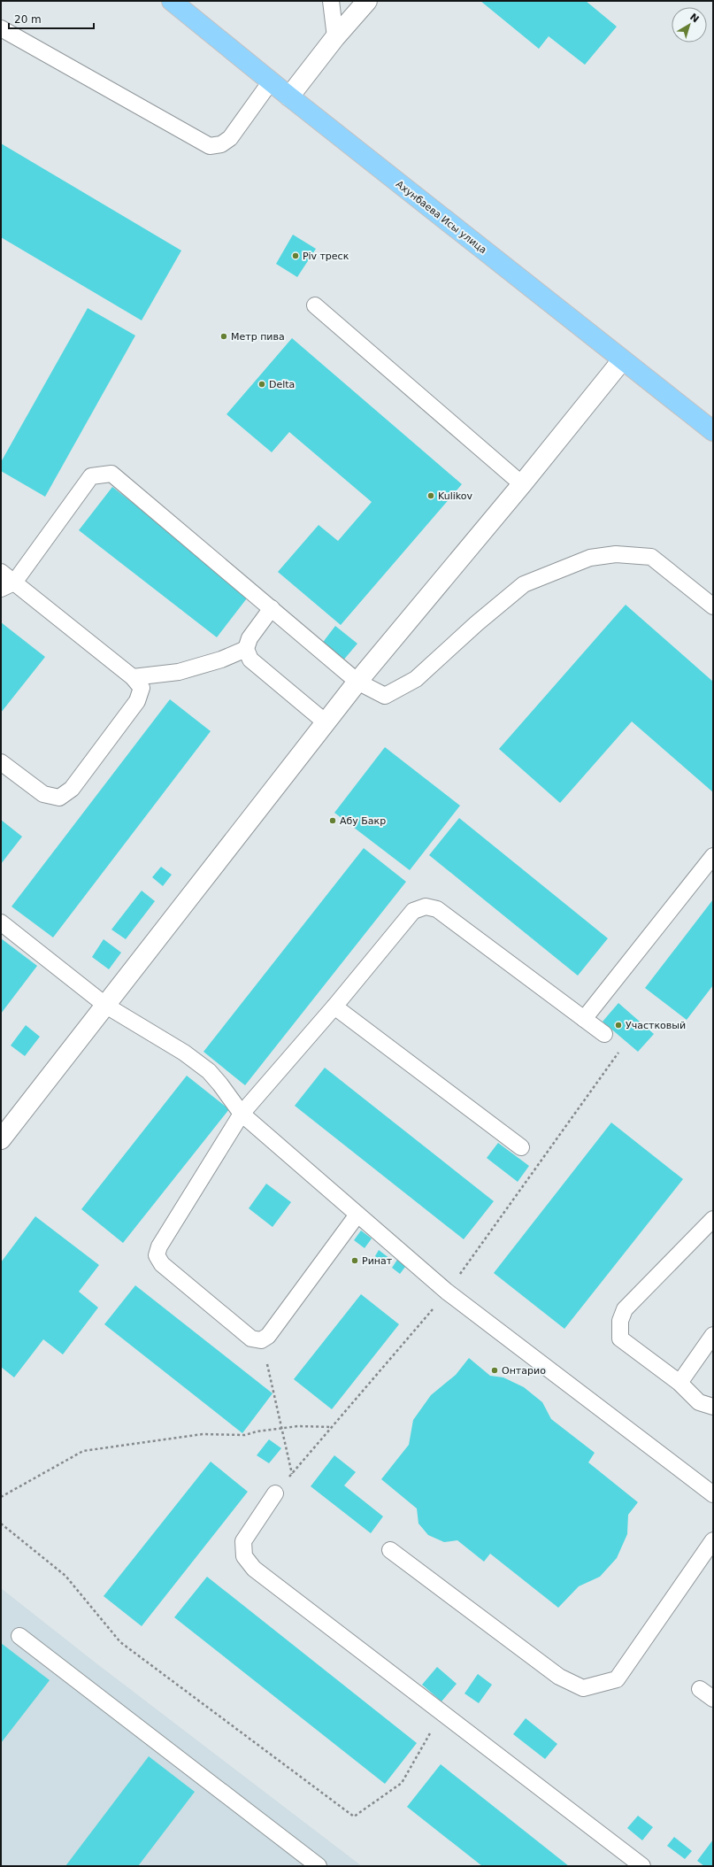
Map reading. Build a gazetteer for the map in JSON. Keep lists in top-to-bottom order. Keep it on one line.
{"streets":{"main road":["Ахунбаева Исы улица"]},"places":["Piv треск","Метр пива","Delta","Kulikov","Абу Бакр","Участковый","Ринат","Онтарио"],"scale_bar":"20 m","north":"top right"}
